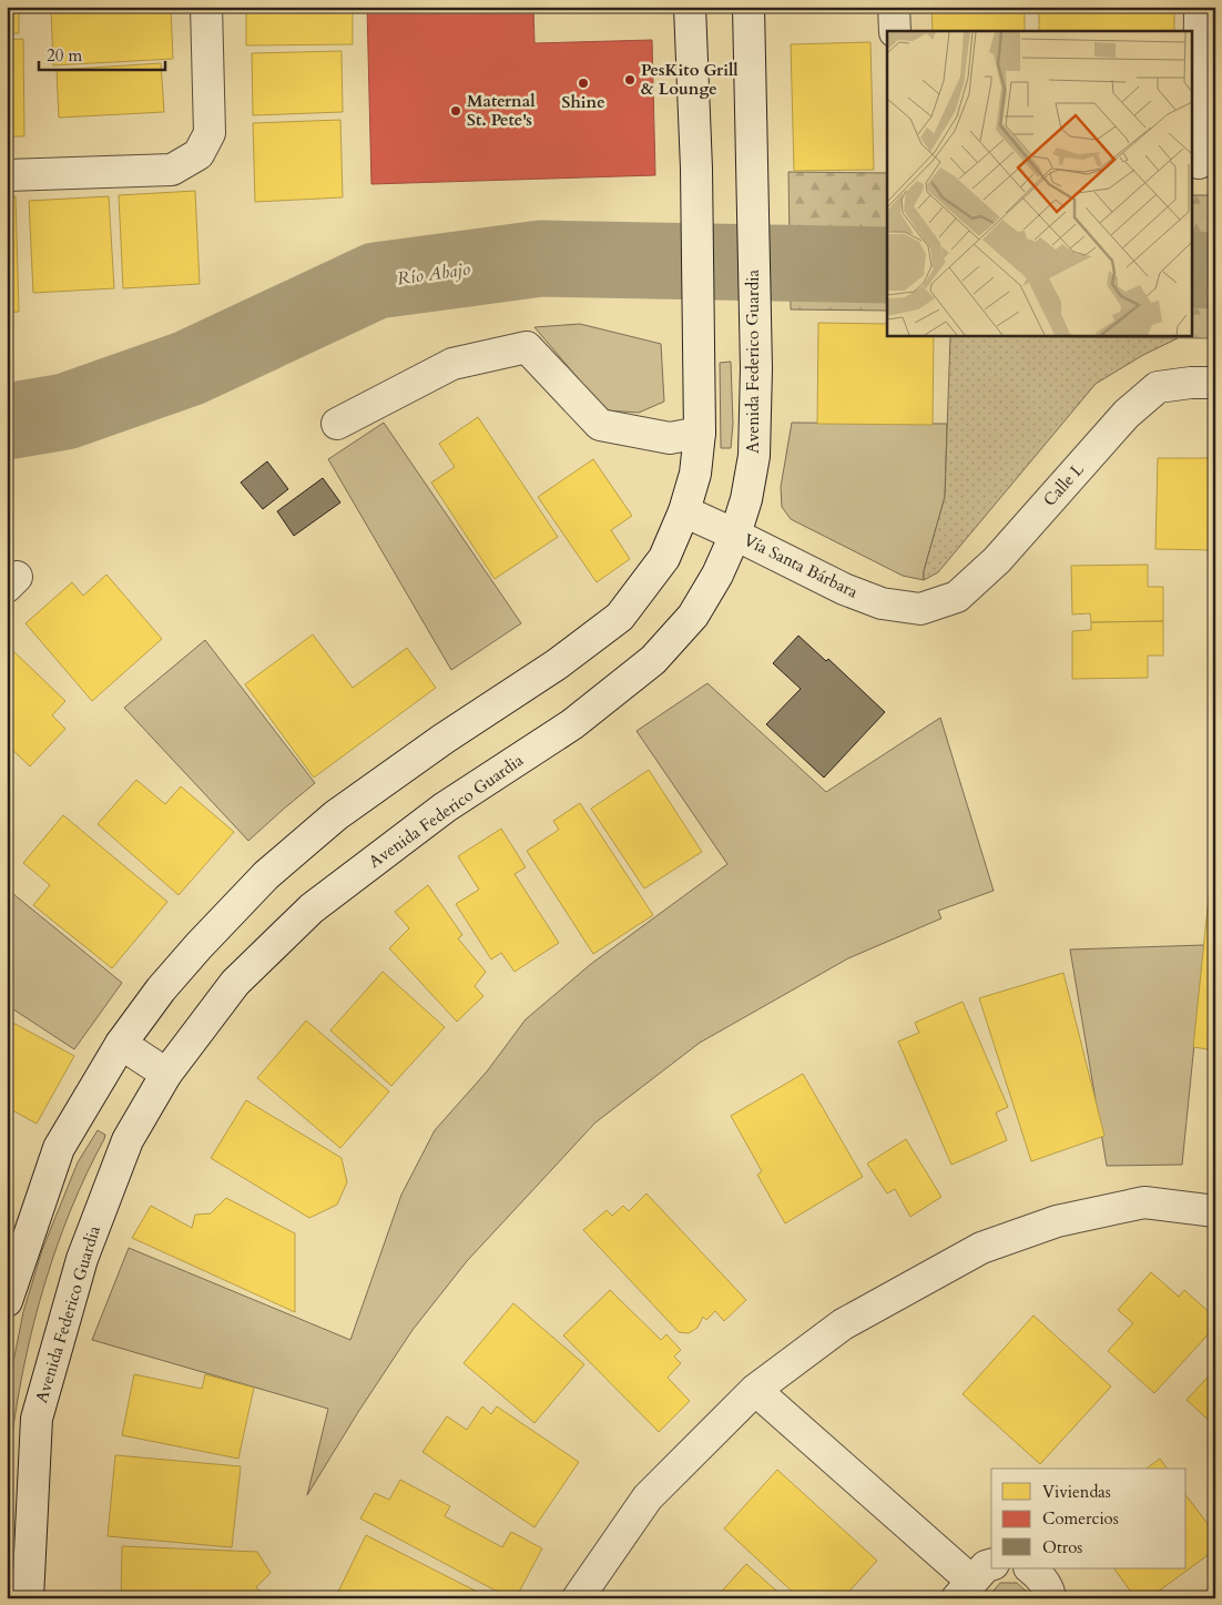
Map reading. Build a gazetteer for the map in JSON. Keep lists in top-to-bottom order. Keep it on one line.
{"streets":{"street":["Avenida Federico Guardia","Calle L","Vía Santa Bárbara"]},"crossings":[["Avenida Federico Guardia","Vía Santa Bárbara"],["Calle L","Vía Santa Bárbara"]],"water":["Río Abajo"],"places":["PesKito Grill & Lounge","Shine","Maternal St. Pete's"],"legend":["Viviendas","Comercios","Otros"],"scale_bar":"20 m"}
